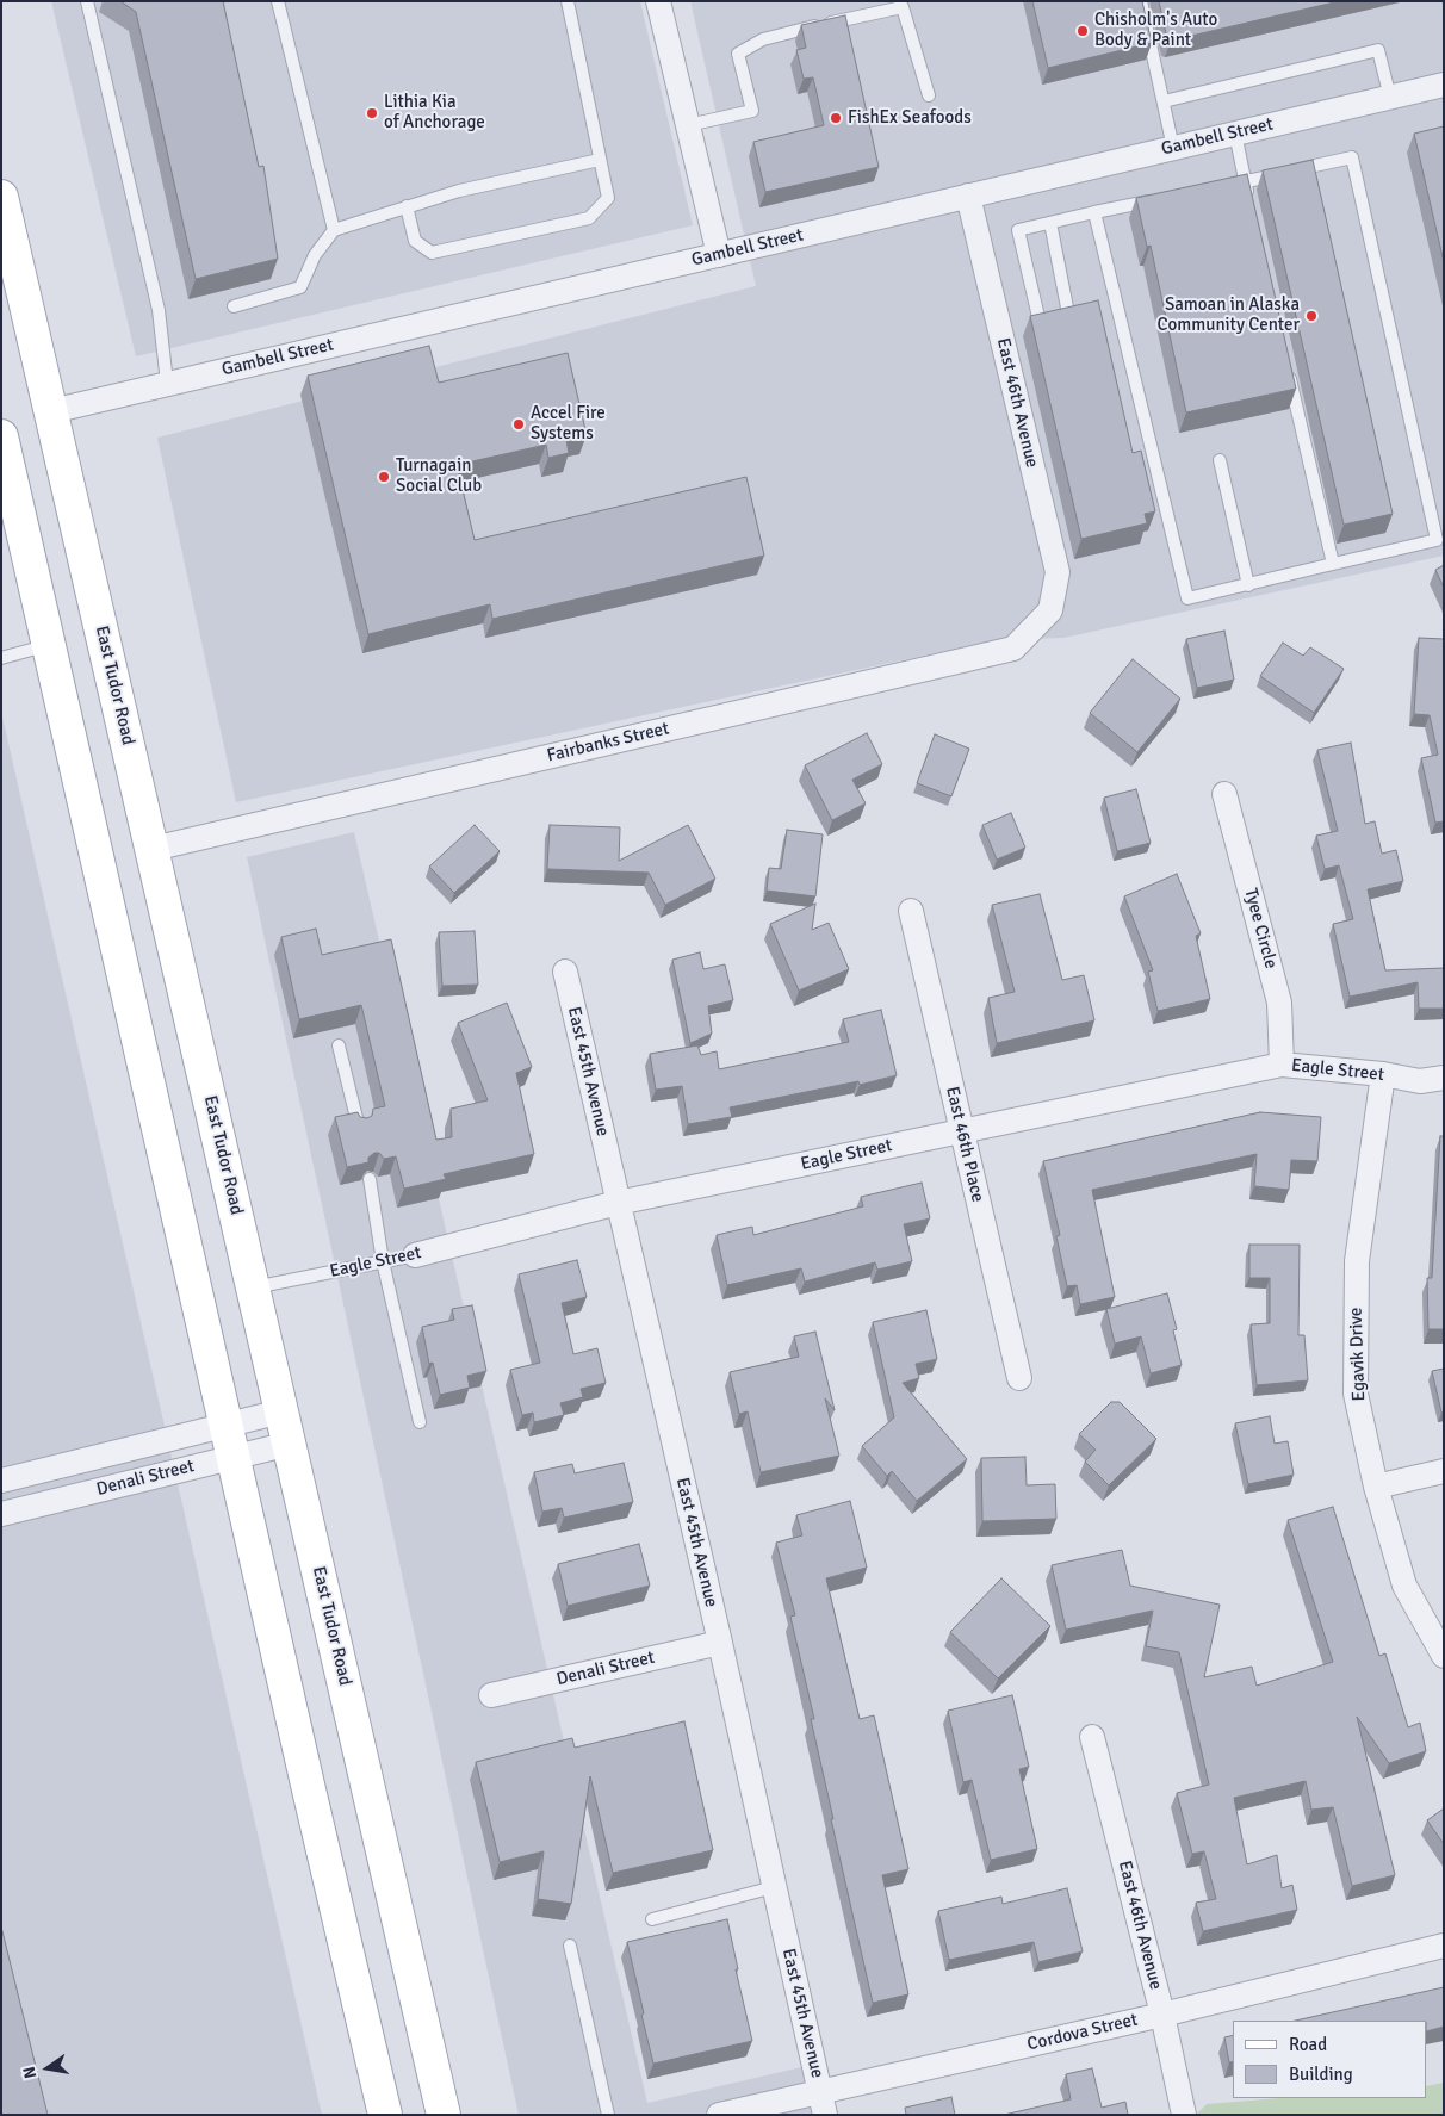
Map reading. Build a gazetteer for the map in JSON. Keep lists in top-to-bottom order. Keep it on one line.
{"streets":{"main road":["East Tudor Road"],"street":["Gambell Street","East 46th Avenue","Fairbanks Street","Tyee Circle","Eagle Street","East 45th Avenue","East 46th Place","Egavik Drive","Denali Street","Cordova Street"]},"crossings":[["Gambell Street","East 46th Avenue"],["Gambell Street","East Tudor Road"],["East 46th Avenue","Fairbanks Street"],["East 46th Avenue","Cordova Street"],["East Tudor Road","Fairbanks Street"],["East Tudor Road","Eagle Street"],["East Tudor Road","Denali Street"],["Tyee Circle","Eagle Street"],["Eagle Street","East 45th Avenue"],["Eagle Street","East 46th Place"],["Eagle Street","Egavik Drive"],["East 45th Avenue","Denali Street"],["East 45th Avenue","Cordova Street"]],"places":["Chisholm's Auto Body & Paint","Lithia Kia of Anchorage","FishEx Seafoods","Samoan in Alaska Community Center","Accel Fire Systems","Turnagain Social Club"],"legend":["Road","Building"],"north":"left"}
